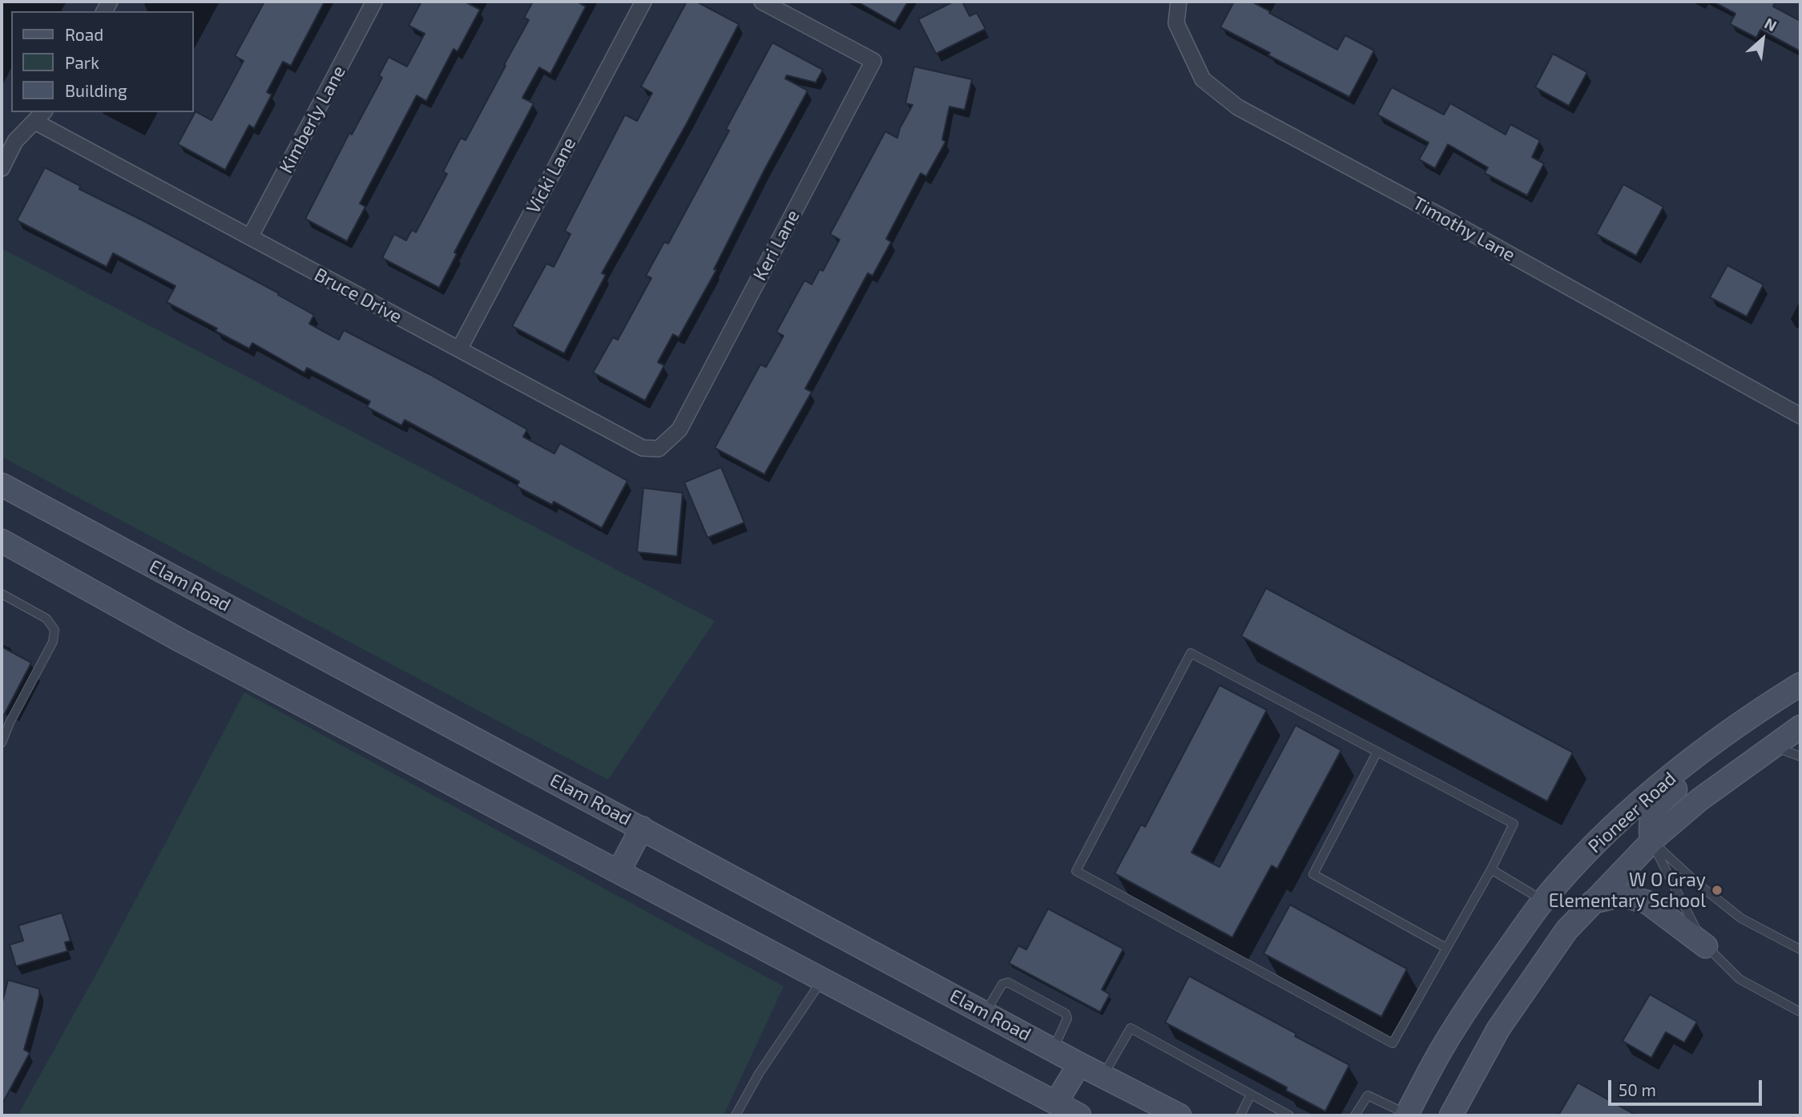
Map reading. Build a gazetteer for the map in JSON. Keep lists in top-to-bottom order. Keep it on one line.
{"streets":{"main road":["Elam Road","Pioneer Road"],"street":["Kimberly Lane","Vicki Lane","Timothy Lane","Keri Lane","Bruce Drive"]},"crossings":[["Kimberly Lane","Bruce Drive"],["Vicki Lane","Bruce Drive"],["Keri Lane","Bruce Drive"]],"places":["W O Gray Elementary School"],"legend":["Road","Park","Building"],"scale_bar":"50 m","north":"top right"}
